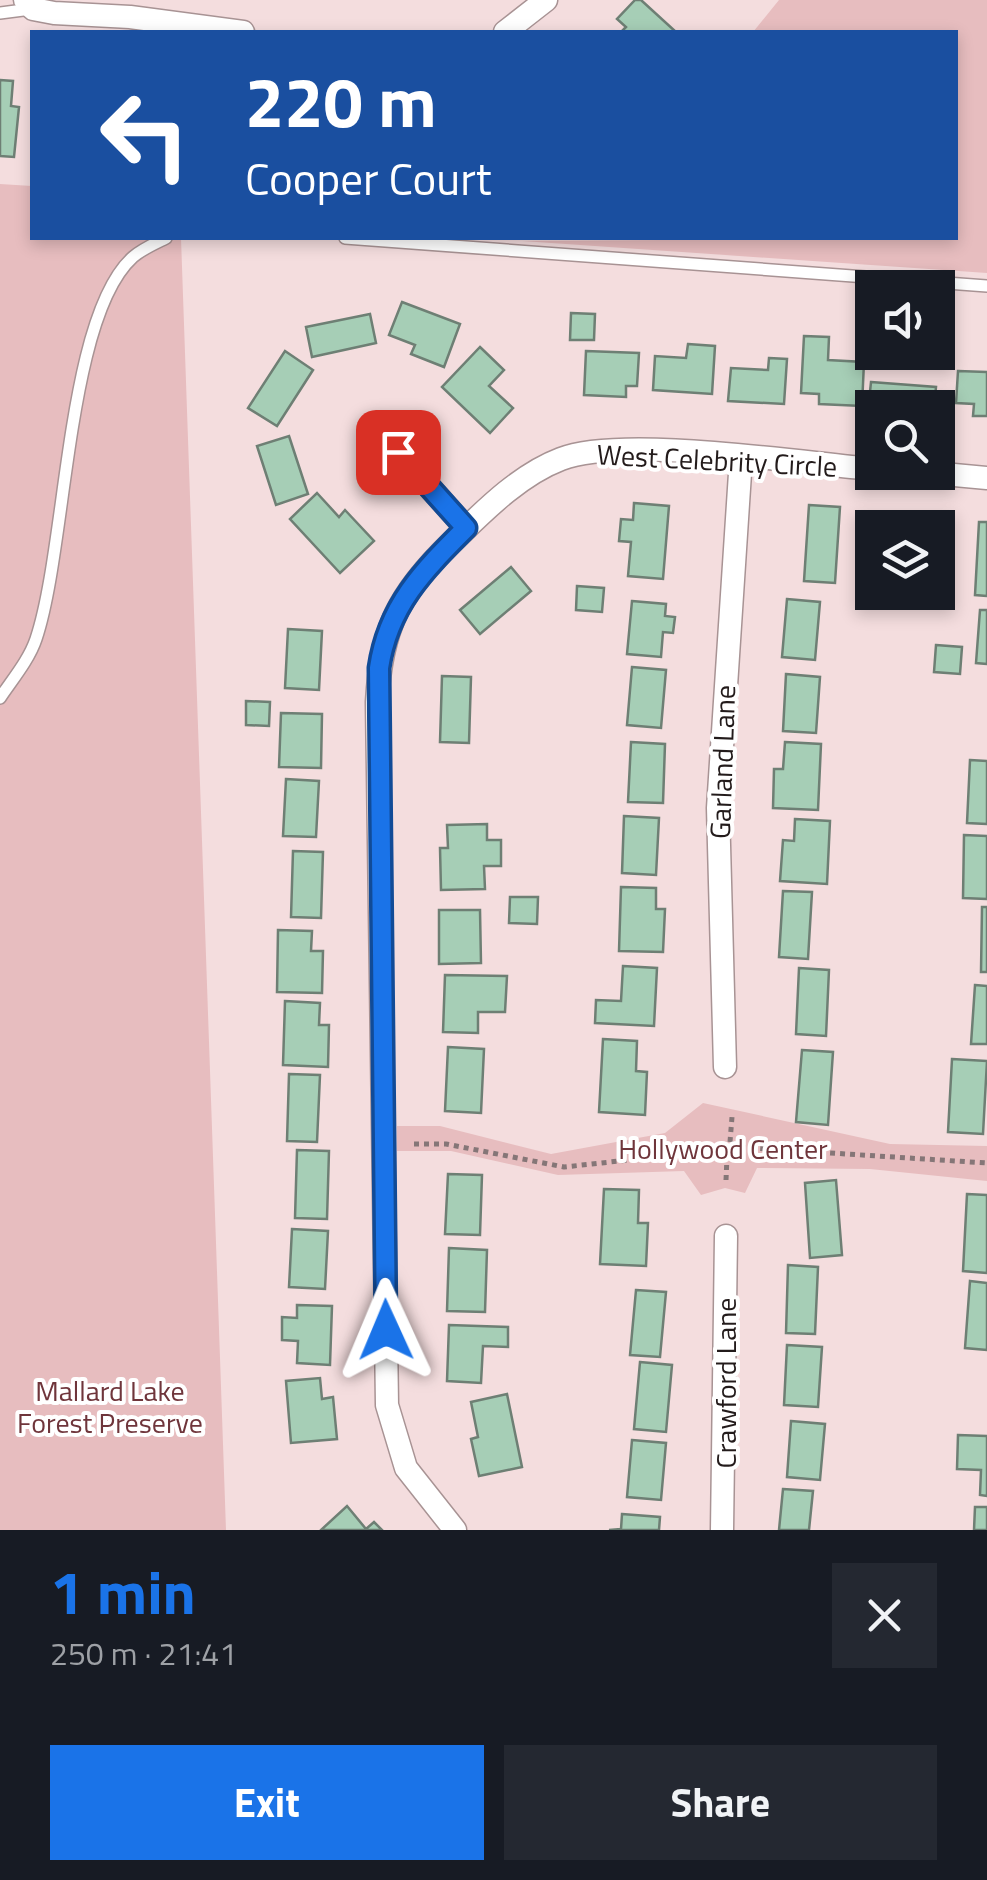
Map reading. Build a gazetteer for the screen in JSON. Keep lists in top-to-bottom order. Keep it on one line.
{"streets":{"street":["West Celebrity Circle","Garland Lane","Crawford Lane"]},"crossings":[["West Celebrity Circle","Garland Lane"]],"parks":["Hollywood Center","Mallard Lake Forest Preserve"],"page":{"turn":["220 m","Cooper Court"],"heading":["1 min","250 m · 21:41"],"buttons":["Exit","Share"]}}
